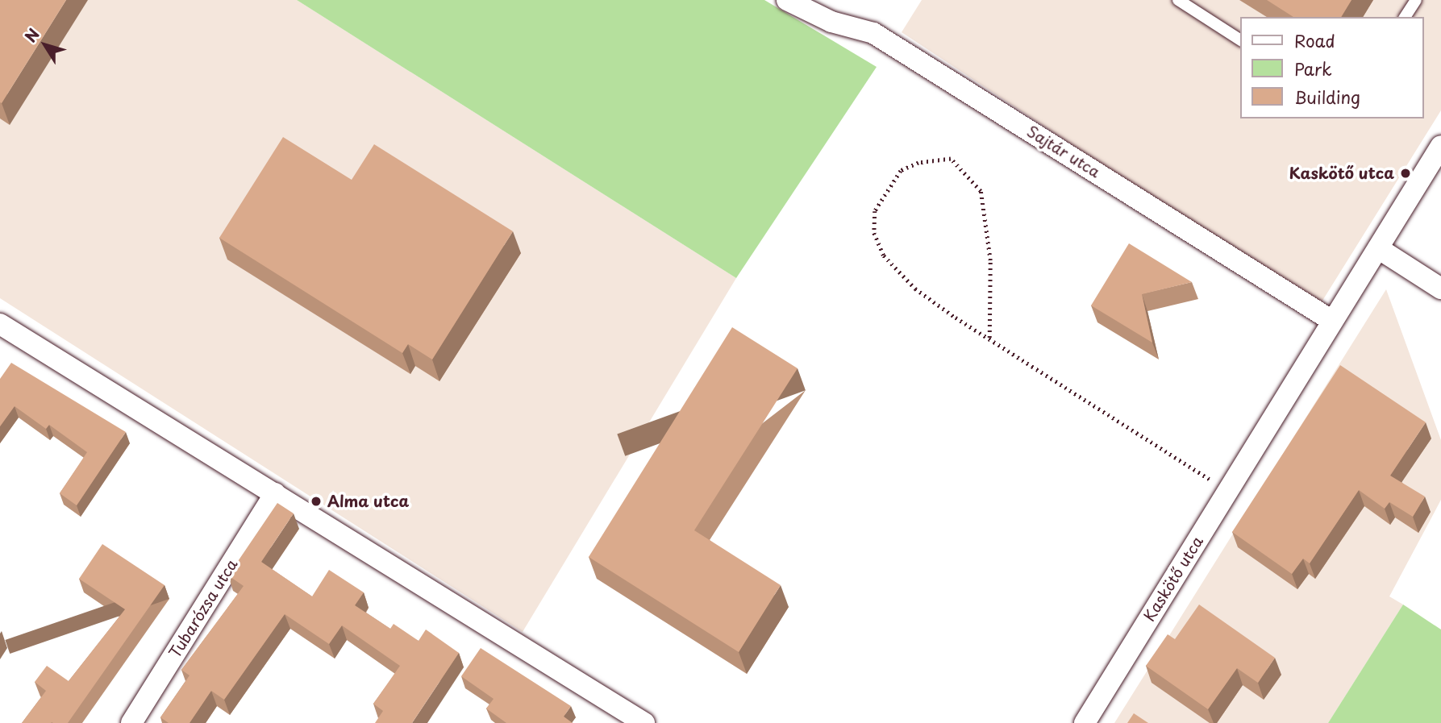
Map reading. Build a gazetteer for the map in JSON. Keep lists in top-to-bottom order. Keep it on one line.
{"streets":{"street":["Sajtár utca","Kaskötő utca","Tubarózsa utca"]},"crossings":[["Sajtár utca","Kaskötő utca"]],"places":["Kaskötő utca","Alma utca"],"legend":["Road","Park","Building"],"north":"top left"}
